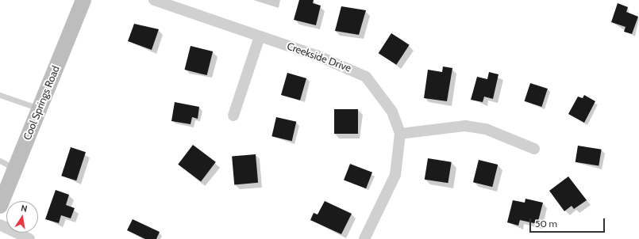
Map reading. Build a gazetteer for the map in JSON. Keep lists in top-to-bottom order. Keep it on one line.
{"streets":{"street":["Creekside Drive","Cool Springs Road"]},"scale_bar":"50 m","north":"top"}
